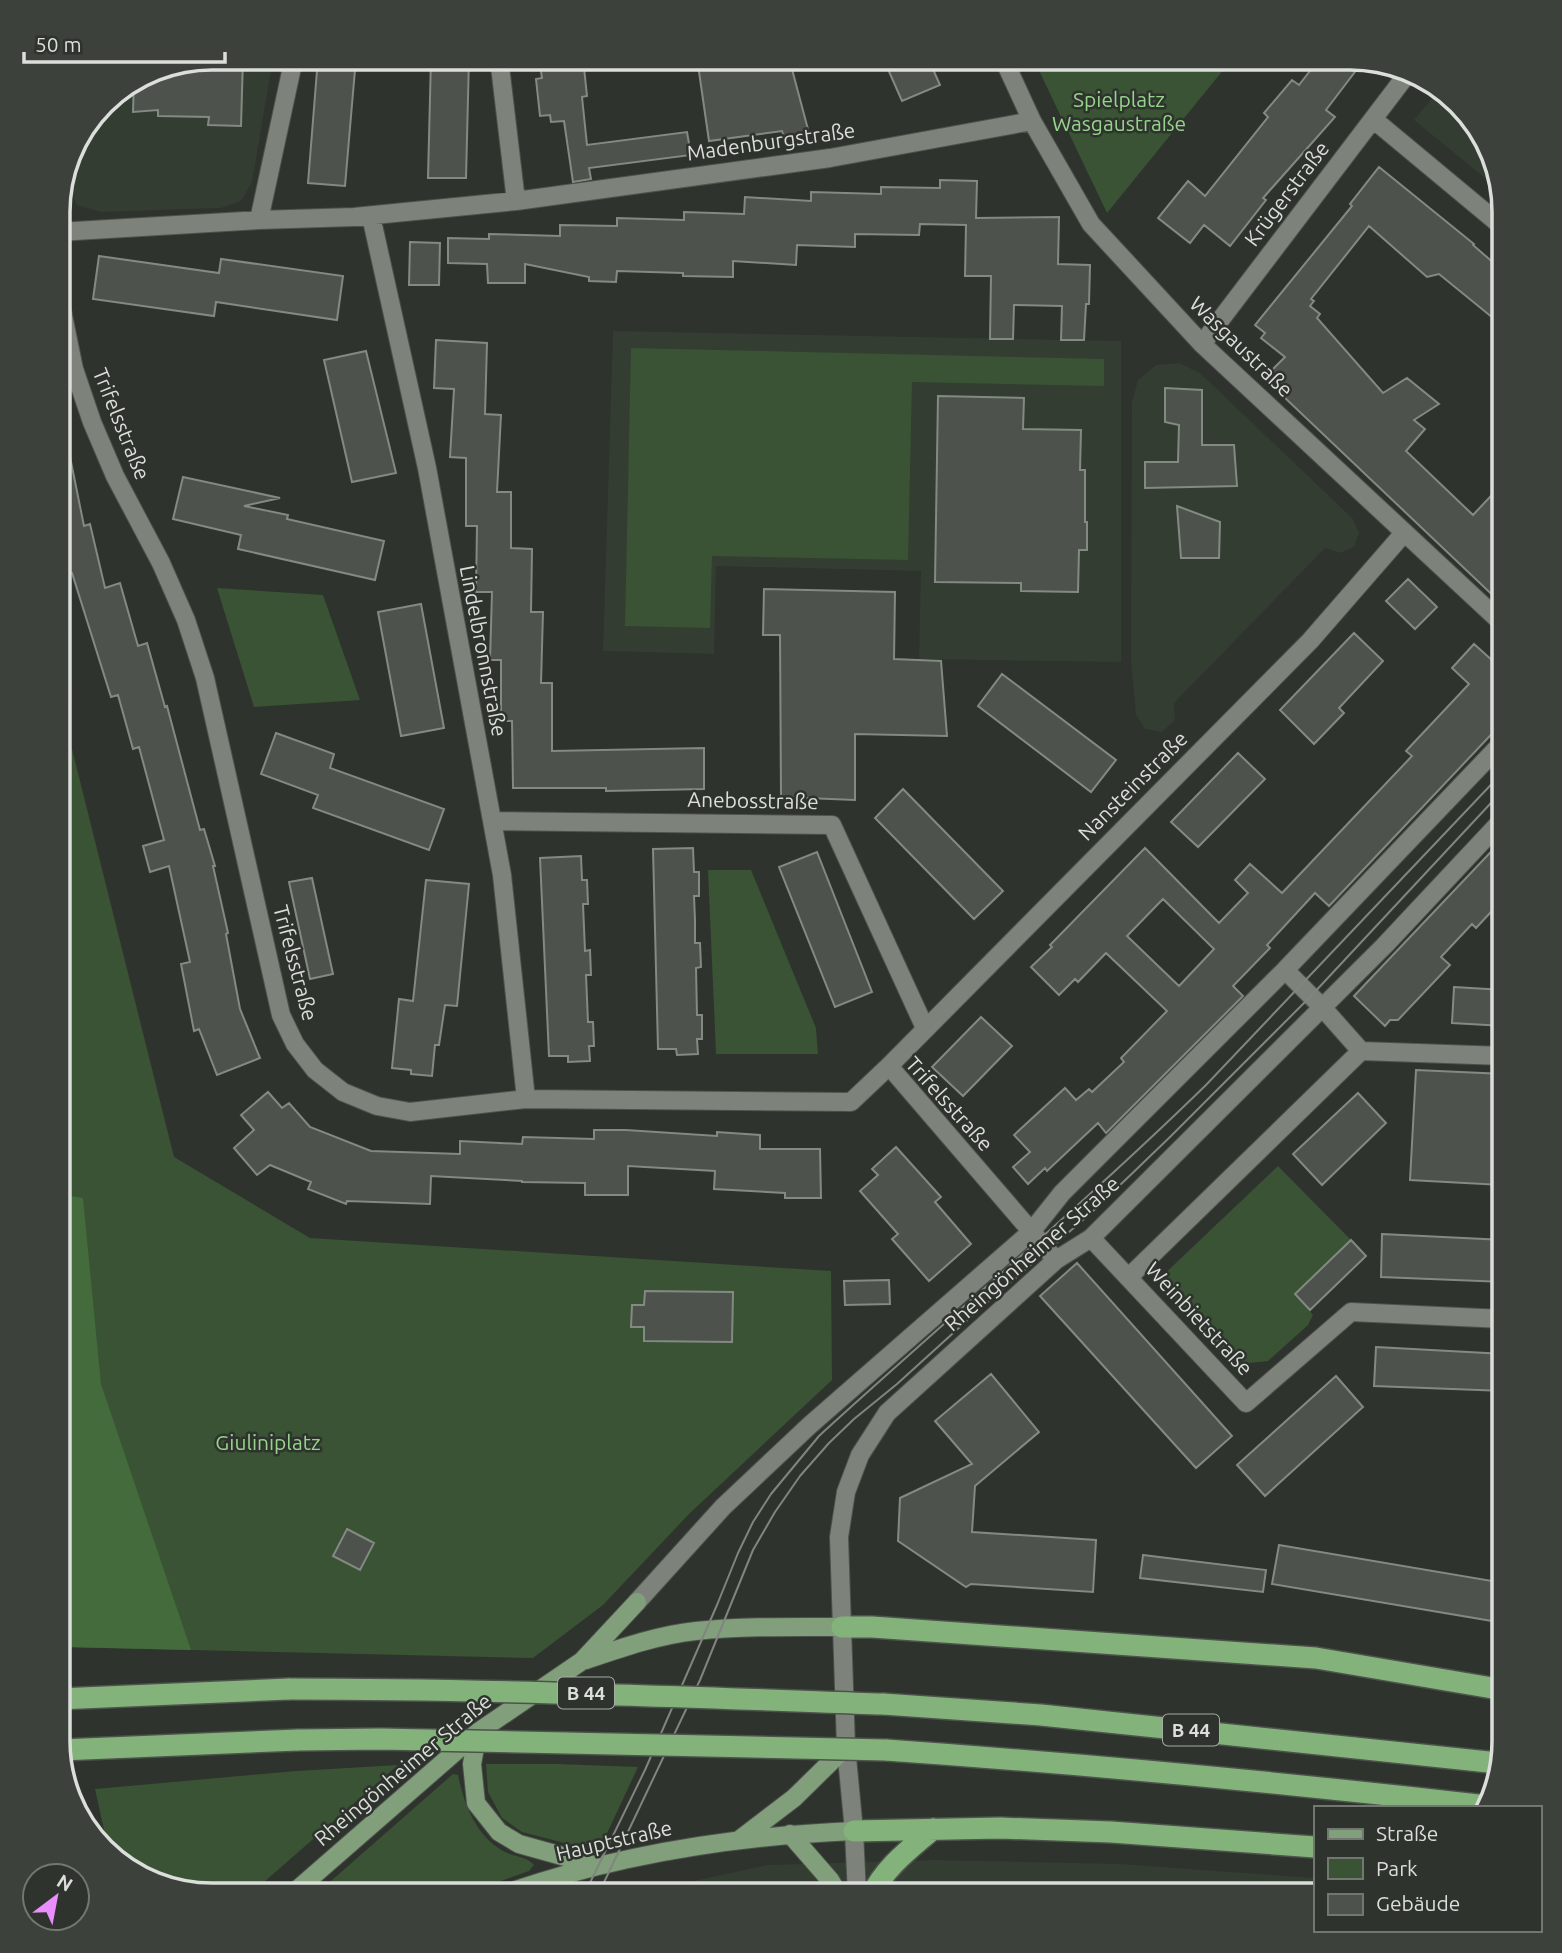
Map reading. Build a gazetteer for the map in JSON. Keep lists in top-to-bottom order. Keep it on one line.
{"streets":{"highway":["B 44"],"main road":["Rheingönheimer Straße","Hauptstraße"],"street":["Madenburgstraße","Krügerstraße","Wasgaustraße","Trifelsstraße","Lindelbronnstraße","Nansteinstraße","Anebosstraße","Weinbietstraße"]},"crossings":[["Madenburgstraße","Wasgaustraße"],["Madenburgstraße","Lindelbronnstraße"],["Krügerstraße","Wasgaustraße"],["Wasgaustraße","Nansteinstraße"],["Trifelsstraße","Lindelbronnstraße"],["Trifelsstraße","Nansteinstraße"],["Trifelsstraße","Rheingönheimer Straße"],["Lindelbronnstraße","Anebosstraße"],["Nansteinstraße","Anebosstraße"],["Rheingönheimer Straße","Weinbietstraße"],["Rheingönheimer Straße","Hauptstraße"]],"parks":["Spielplatz Wasgaustraße","Giuliniplatz"],"legend":["Straße","Park","Gebäude"],"scale_bar":"50 m","north":"top right"}
